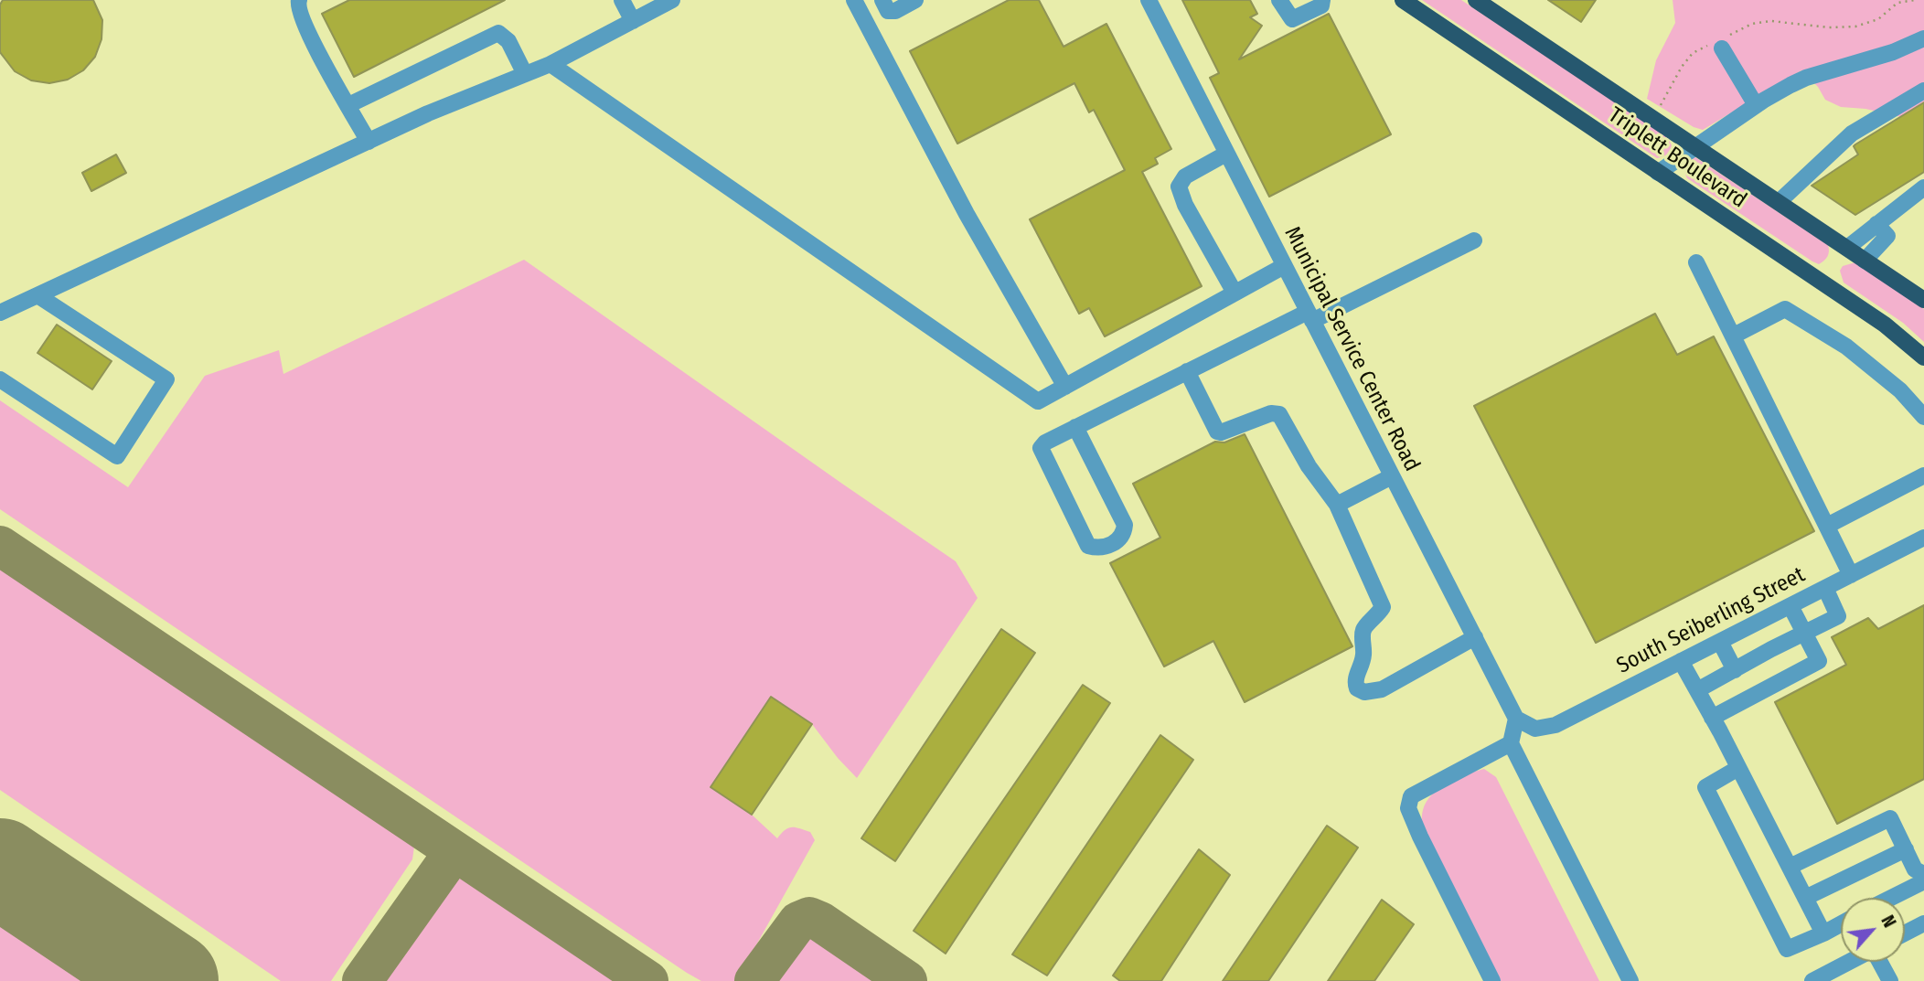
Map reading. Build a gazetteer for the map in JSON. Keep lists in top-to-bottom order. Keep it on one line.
{"streets":{"main road":["Triplett Boulevard"],"street":["Municipal Service Center Road","South Seiberling Street"]},"crossings":[["Municipal Service Center Road","South Seiberling Street"]],"north":"top right"}
